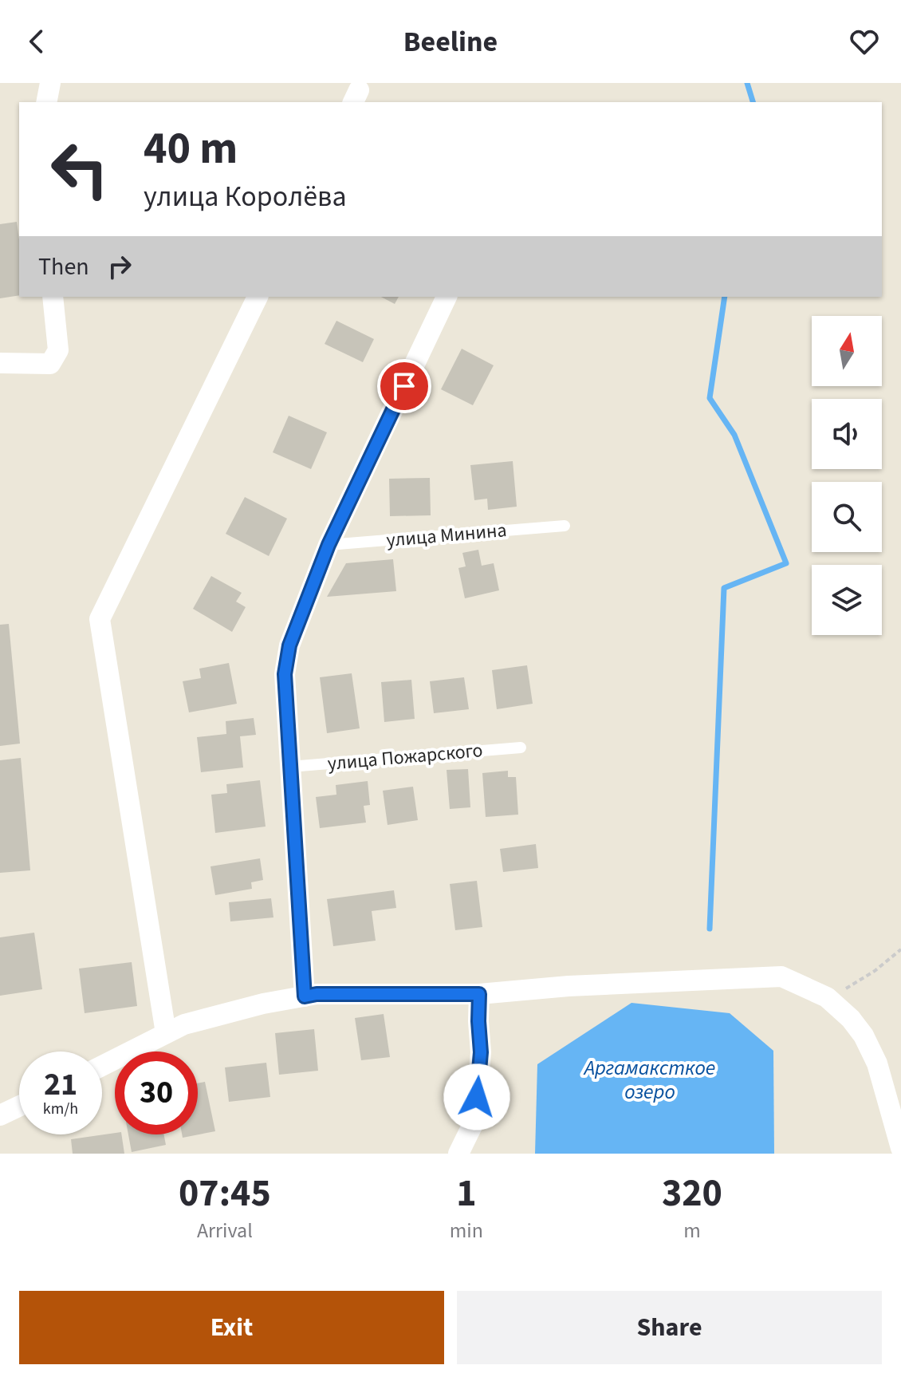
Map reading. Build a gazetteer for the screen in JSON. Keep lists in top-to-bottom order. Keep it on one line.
{"streets":{"lane":["улица Минина","улица Пожарского"]},"water":["Аргамаксткое озеро"],"north":"top","page":{"header":"Beeline","turn":["40 m","улица Королёва"],"then":"Then","speed":"21 km/h","limit":"30","eta":["07:45","Arrival","1","min","320","m"],"buttons":["Exit","Share"]}}
